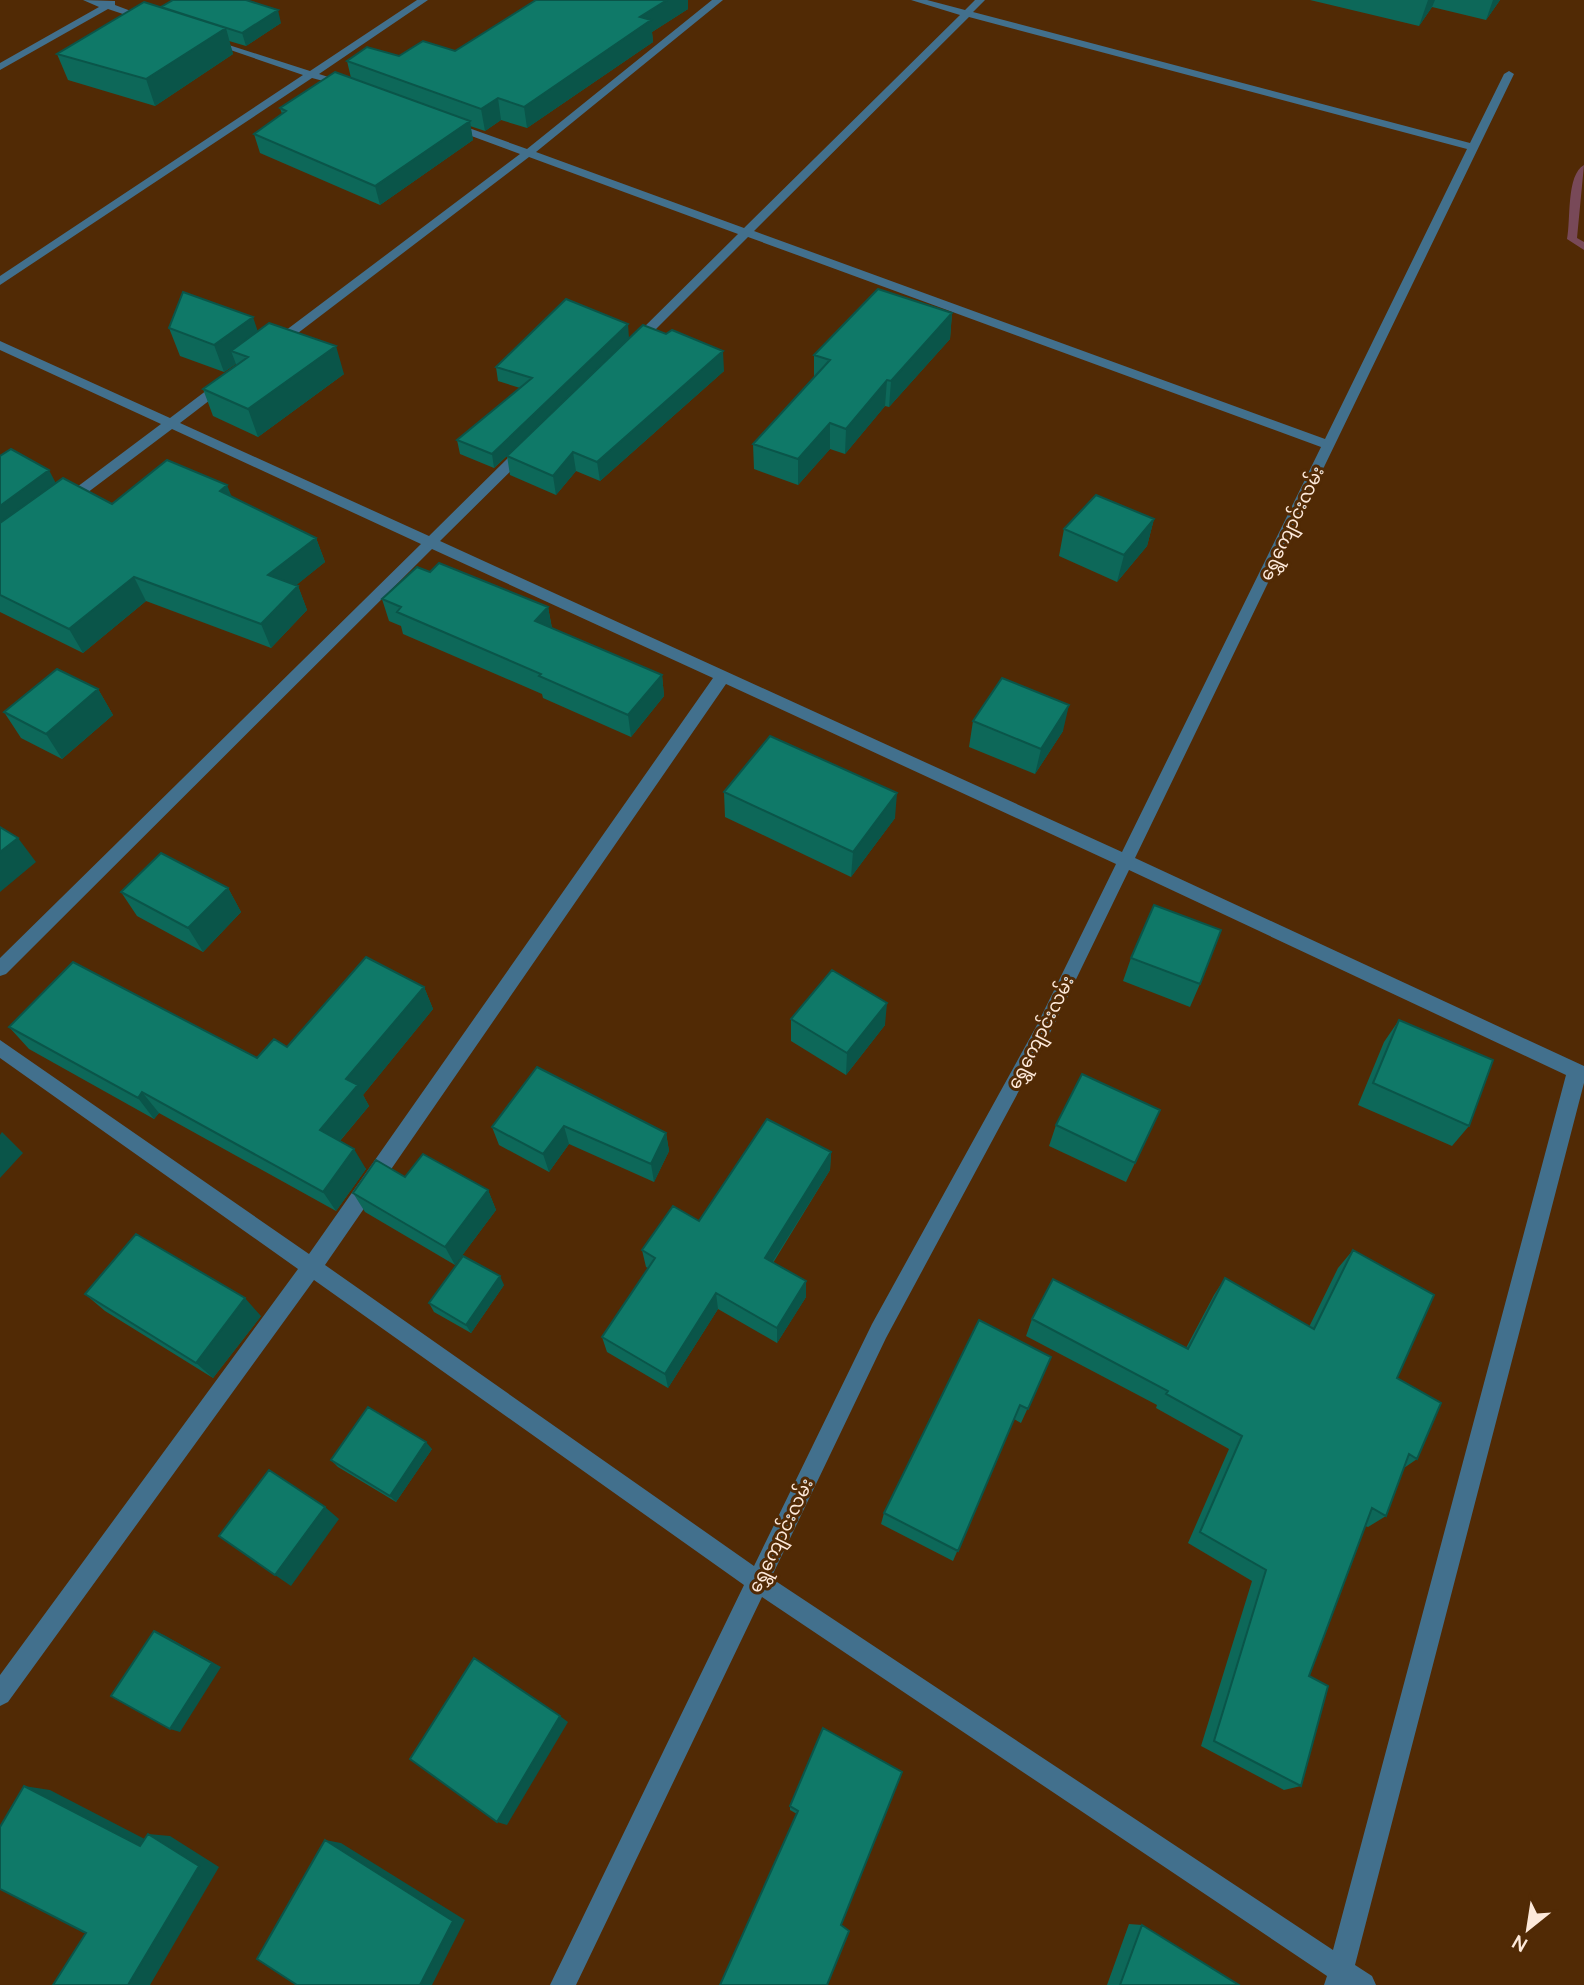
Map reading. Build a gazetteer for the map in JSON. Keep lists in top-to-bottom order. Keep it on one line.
{"streets":{"street":["ရွှေကျောင်းလမ်း"]},"north":"bottom left"}
